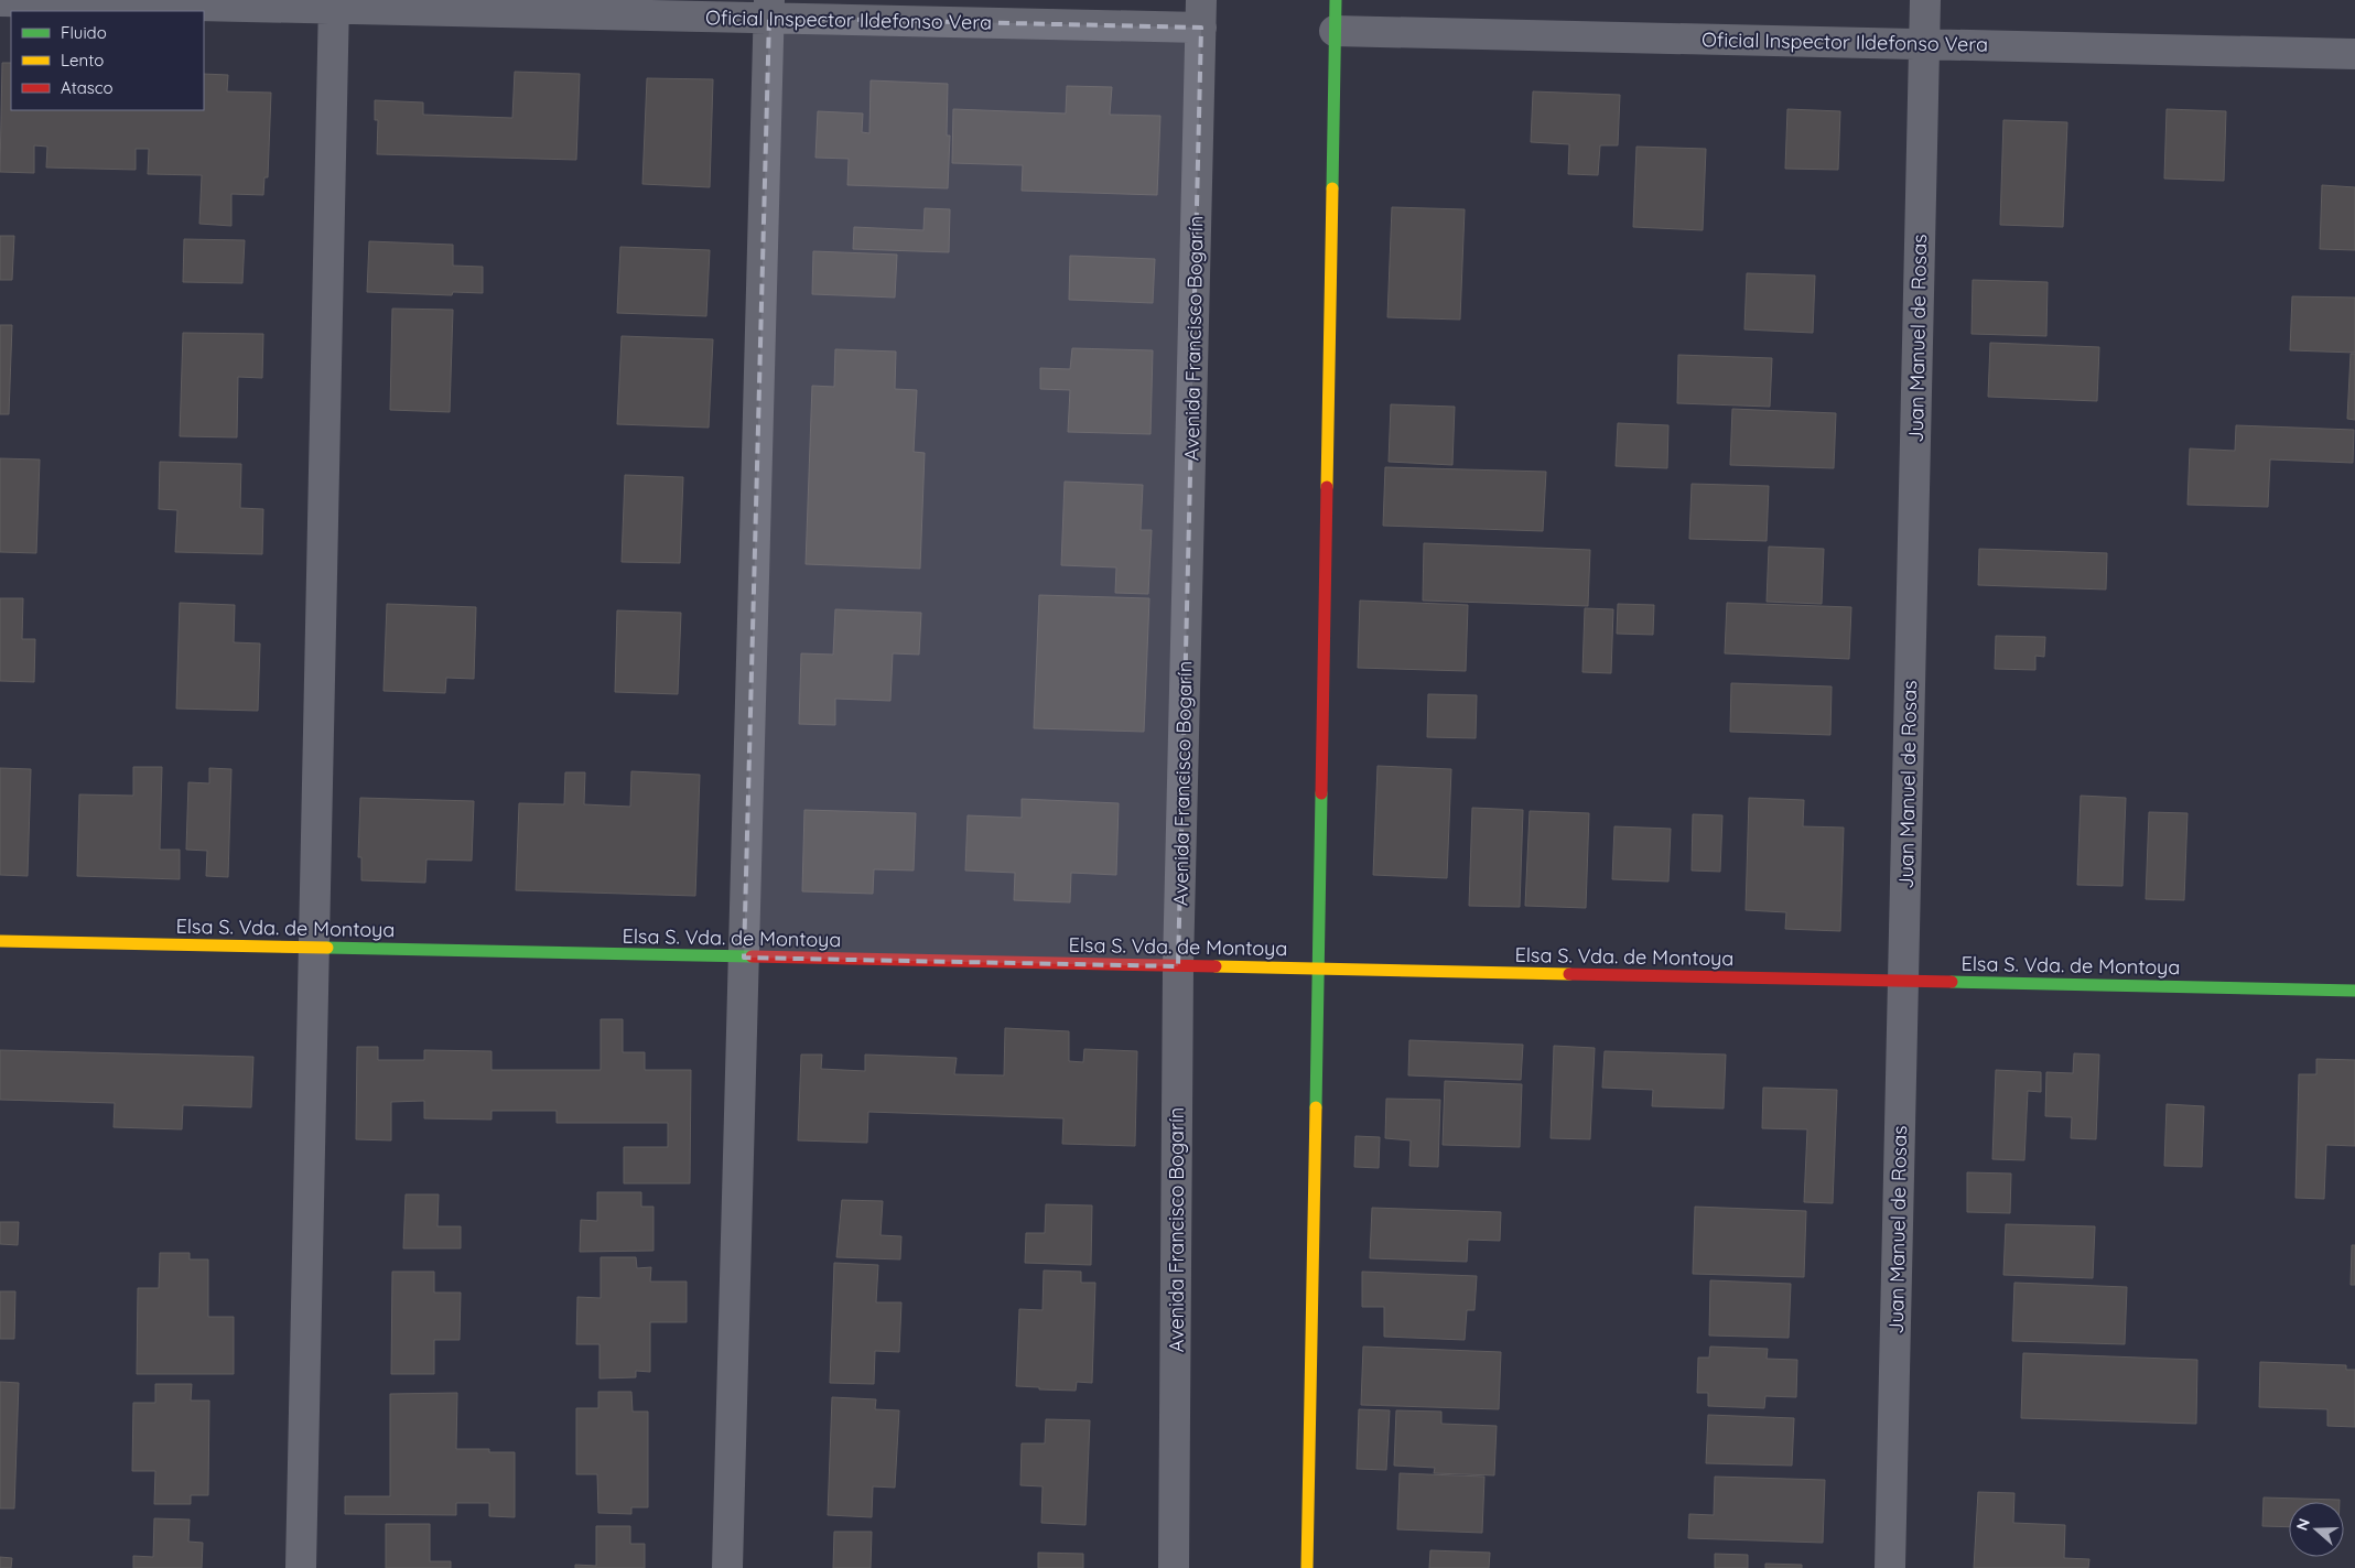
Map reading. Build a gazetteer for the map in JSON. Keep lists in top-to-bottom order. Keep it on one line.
{"streets":{"street":["Oficial Inspector Ildefonso Vera","Avenida Francisco Bogarín","Juan Manuel de Rosas","Elsa S. Vda. de Montoya"]},"crossings":[["Oficial Inspector Ildefonso Vera","Avenida Francisco Bogarín"],["Oficial Inspector Ildefonso Vera","Juan Manuel de Rosas"],["Avenida Francisco Bogarín","Elsa S. Vda. de Montoya"],["Juan Manuel de Rosas","Elsa S. Vda. de Montoya"]],"legend":["Fluido","Lento","Atasco"],"north":"left"}
